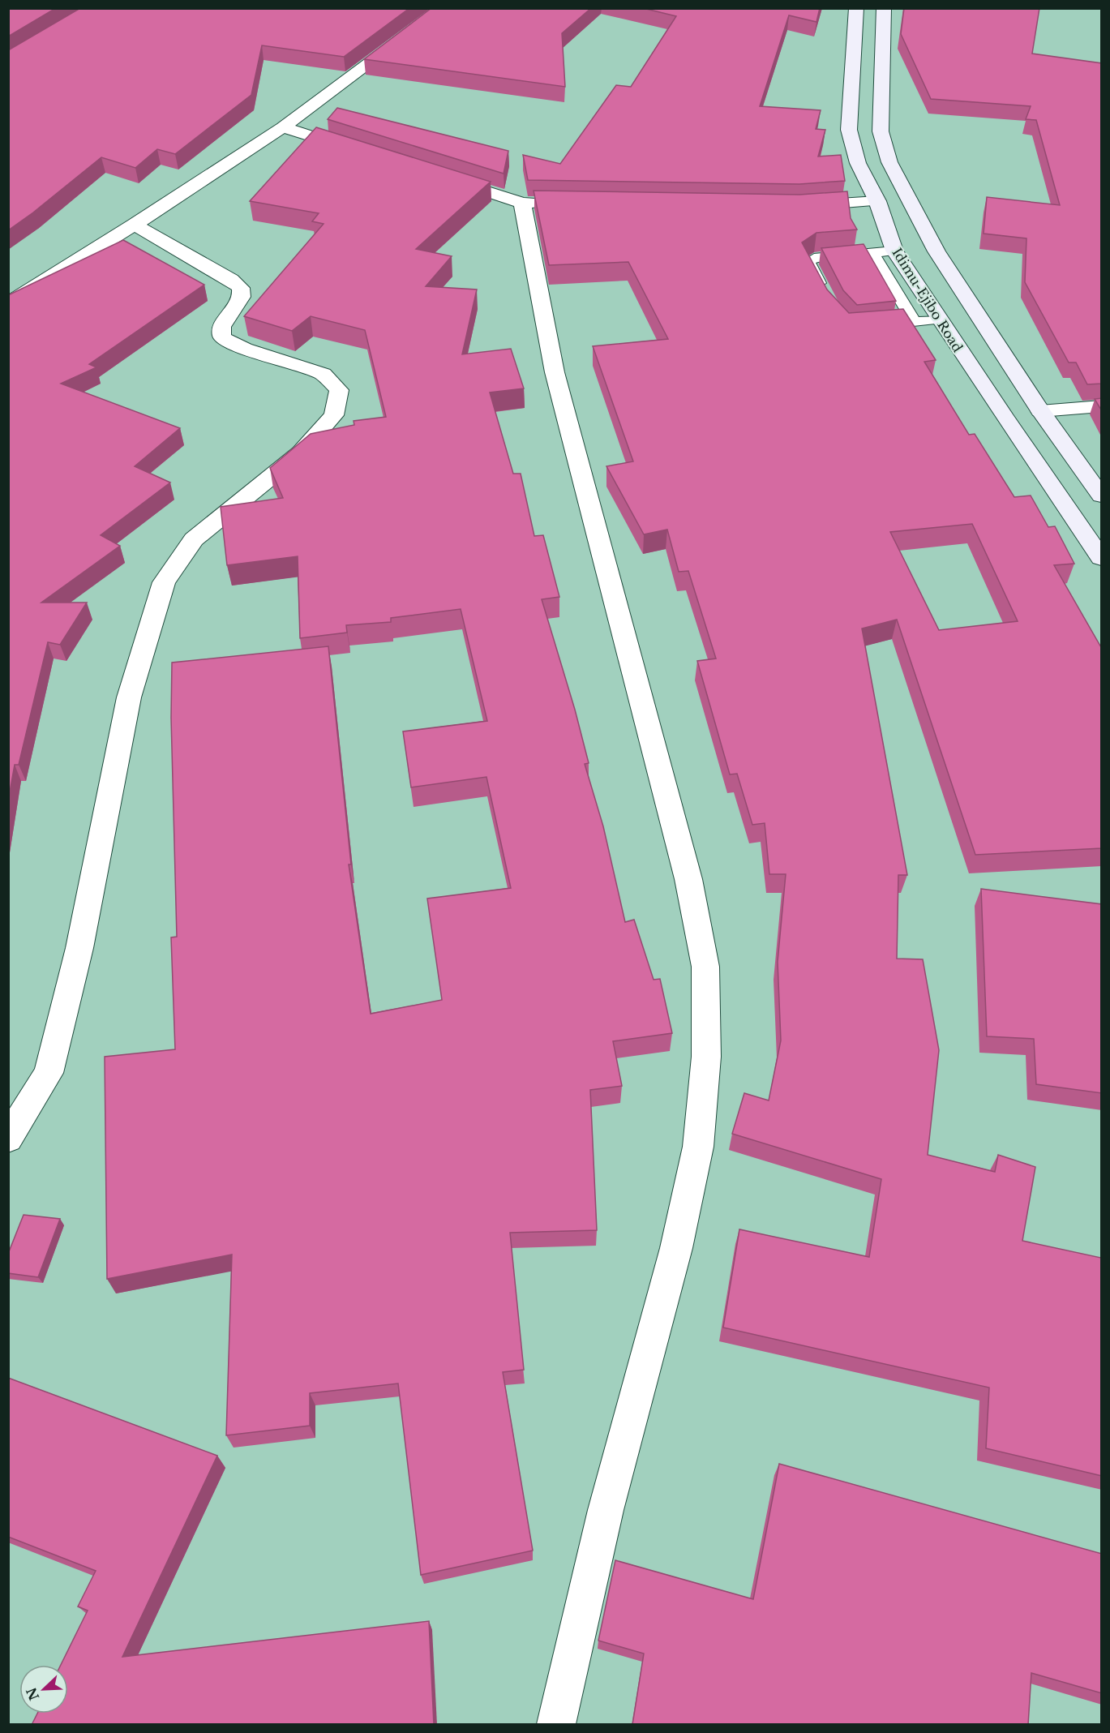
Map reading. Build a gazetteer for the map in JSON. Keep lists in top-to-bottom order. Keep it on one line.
{"streets":{"main road":["Idimu-Ejibo Road"]},"north":"bottom left"}
